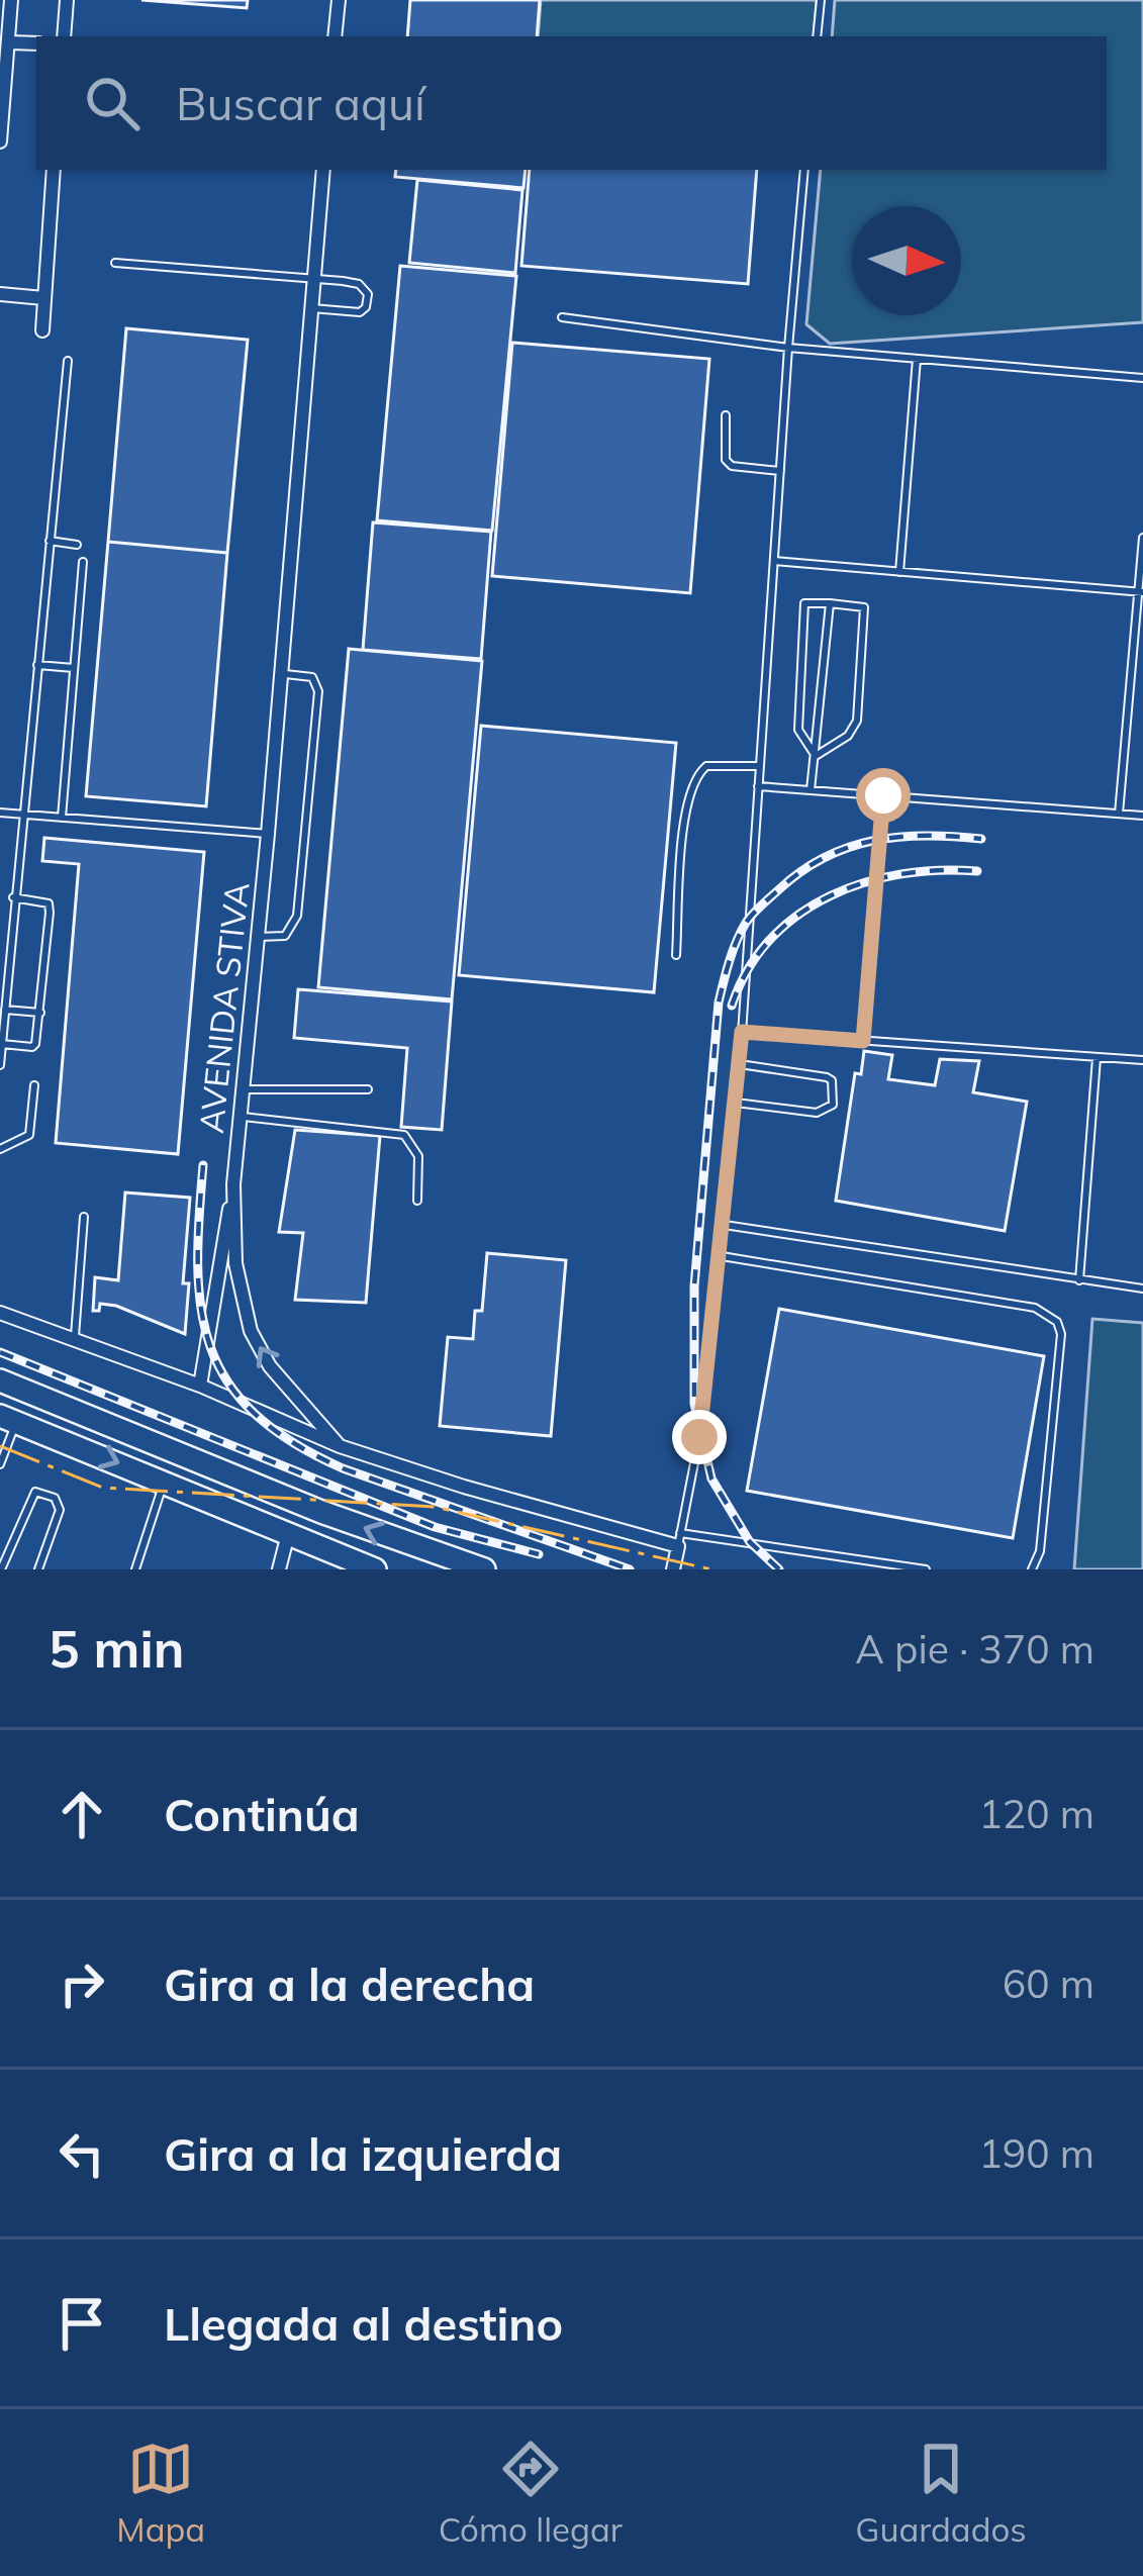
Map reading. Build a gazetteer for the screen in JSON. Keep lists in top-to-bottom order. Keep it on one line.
{"streets":{"street":["AVENIDA STIVA"]},"north":"right","page":{"search":"Buscar aquí","heading":["5 min","A pie · 370 m"],"list":[["Continúa","120 m"],["Gira a la derecha","60 m"],["Gira a la izquierda","190 m"],"Llegada al destino"],"nav":["Mapa","Cómo llegar","Guardados"]}}
